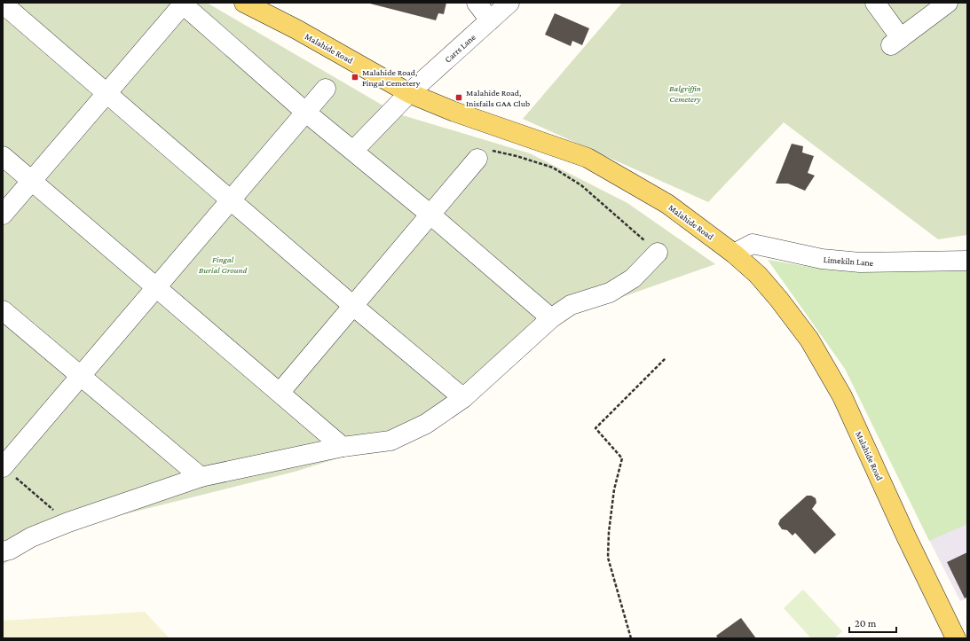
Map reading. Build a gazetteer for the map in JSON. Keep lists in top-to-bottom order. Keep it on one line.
{"streets":{"main road":["Malahide Road"],"street":["Carrs Lane","Limekiln Lane"]},"crossings":[["Malahide Road","Carrs Lane"],["Malahide Road","Limekiln Lane"]],"parks":["Balgriffin Cemetery","Fingal Burial Ground"],"places":{"transit":["Malahide Road, Fingal Cemetery","Malahide Road, Inisfails GAA Club"]},"scale_bar":"20 m"}
